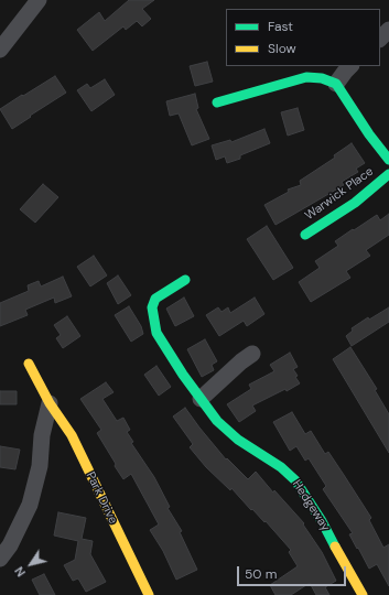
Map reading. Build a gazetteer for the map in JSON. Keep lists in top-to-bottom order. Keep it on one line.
{"streets":{"street":["Warwick Place","Park Drive","Hedgeway"]},"legend":["Fast","Slow"],"scale_bar":"50 m","north":"bottom left"}
